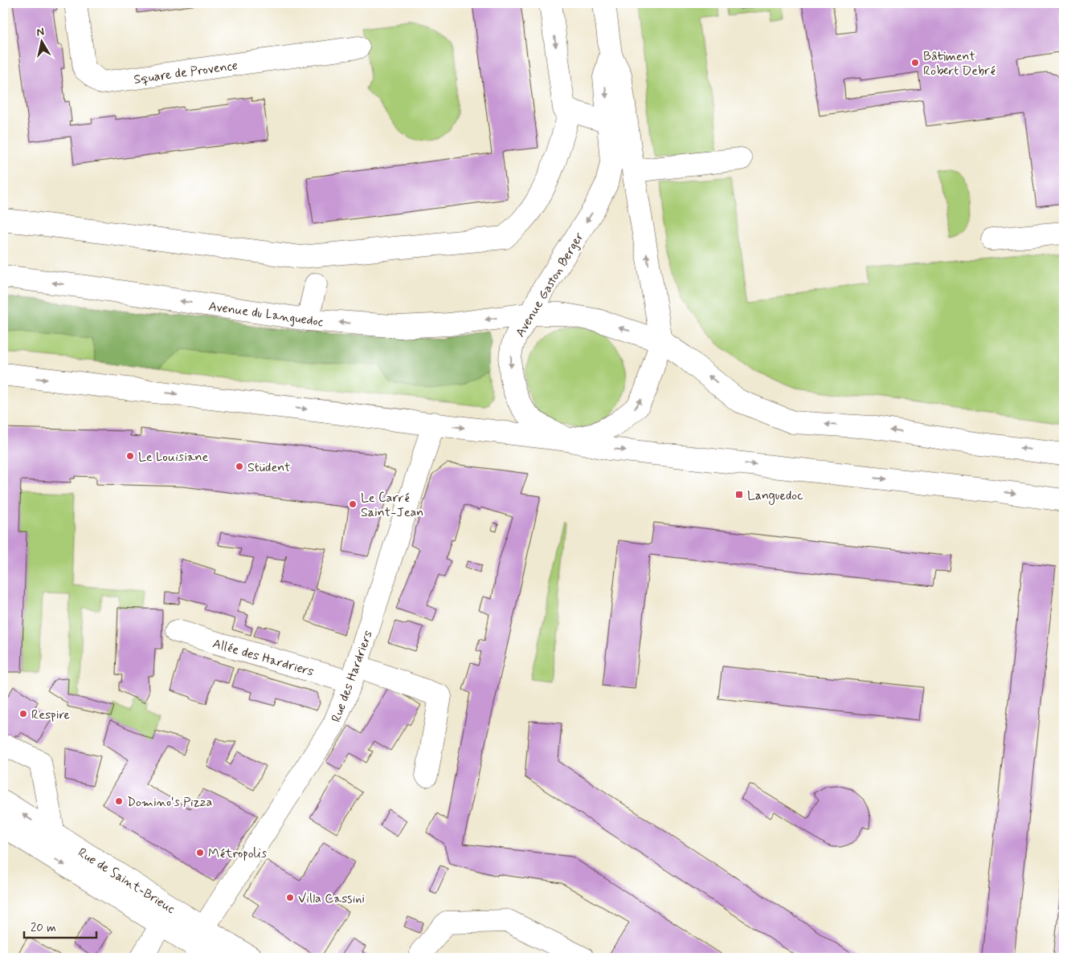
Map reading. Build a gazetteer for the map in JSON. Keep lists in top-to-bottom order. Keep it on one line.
{"streets":{"main road":["Square de Provence","Avenue Gaston Berger","Avenue du Languedoc","Allée des Hardriers","Rue des Hardriers","Rue de Saint-Brieuc"]},"crossings":[["Avenue Gaston Berger","Avenue du Languedoc"],["Allée des Hardriers","Rue des Hardriers"],["Rue des Hardriers","Rue de Saint-Brieuc"]],"places":{"other":["Bâtiment Robert Debré","Le Louisiane","Stüdent","Le Carré Saint-Jean","Respire","Domino's Pizza","Métropolis","Villa Cassini"],"transit":["Languedoc"]},"scale_bar":"20 m","north":"top"}
